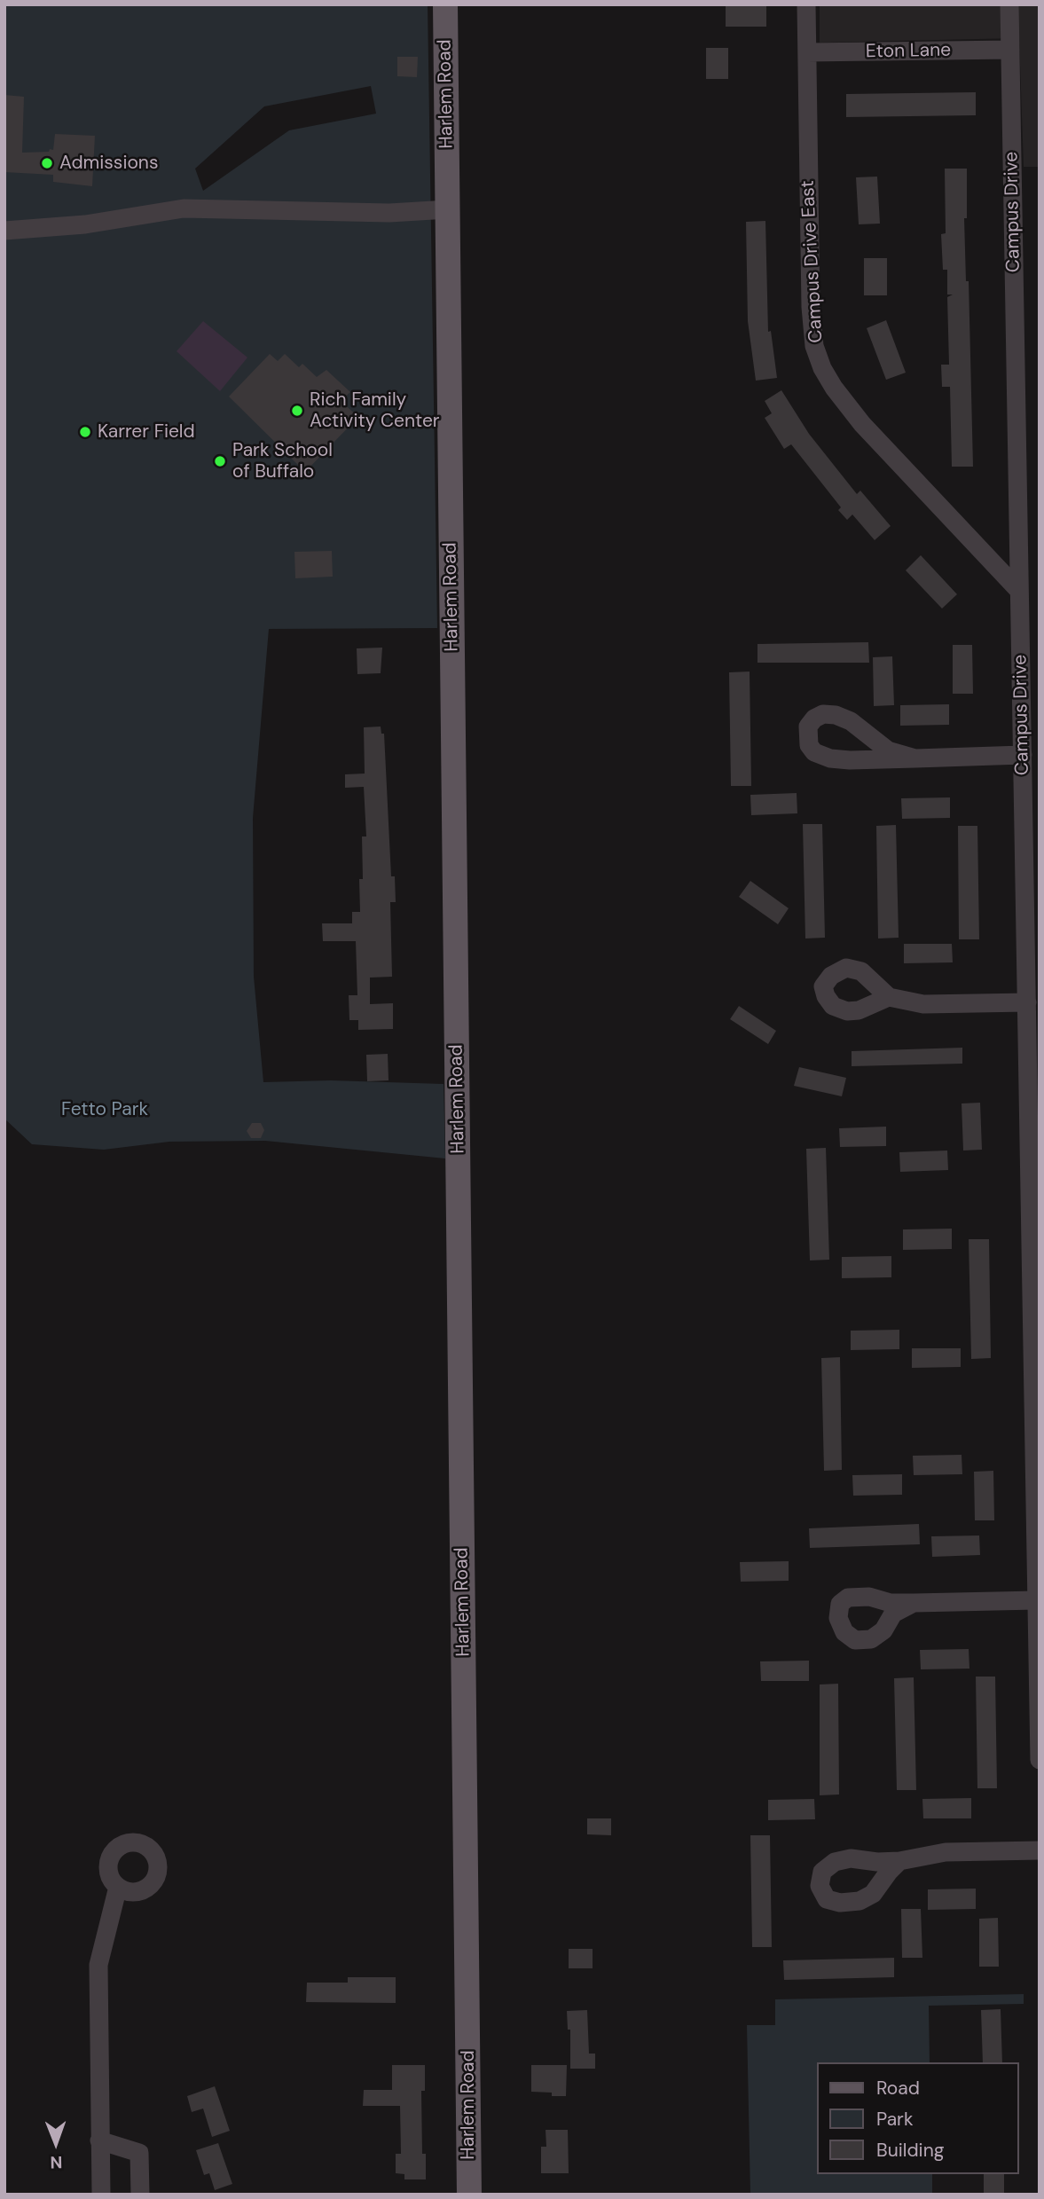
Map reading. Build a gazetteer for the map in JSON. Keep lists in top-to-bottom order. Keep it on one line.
{"streets":{"main road":["Harlem Road"],"street":["Eton Lane","Campus Drive","Campus Drive East"]},"crossings":[["Eton Lane","Campus Drive"],["Eton Lane","Campus Drive East"],["Campus Drive","Campus Drive East"]],"parks":["Fetto Park"],"places":["Admissions","Rich Family Activity Center","Karrer Field","Park School of Buffalo"],"legend":["Road","Park","Building"],"north":"bottom"}
